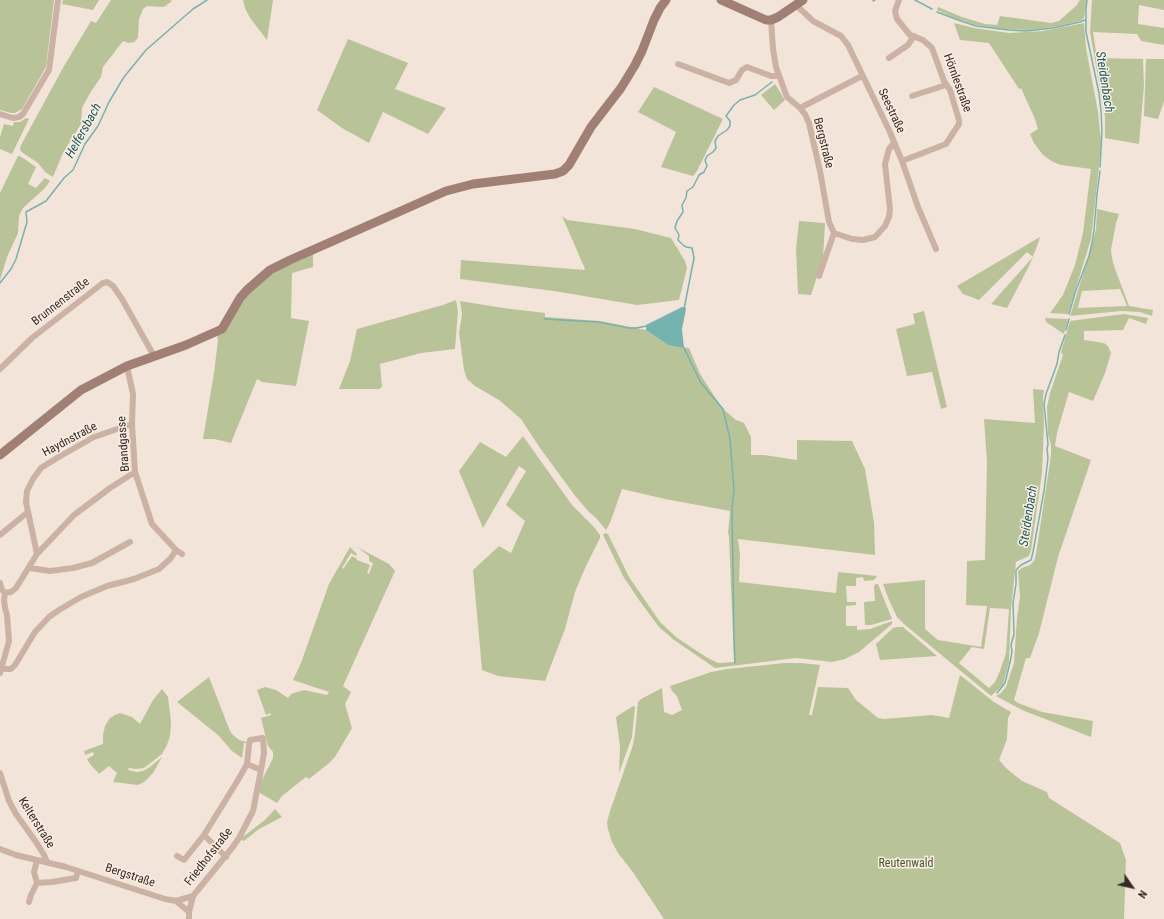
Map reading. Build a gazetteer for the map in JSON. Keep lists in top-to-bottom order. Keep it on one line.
{"streets":{"street":["Hörnlestraße","Seestraße","Bergstraße","Brunnenstraße","Haydnstraße","Brandgasse","Kelterstraße","Friedhofstraße"]},"crossings":[["Hörnlestraße","Seestraße"],["Bergstraße","Kelterstraße"],["Bergstraße","Friedhofstraße"],["Haydnstraße","Brandgasse"]],"water":["Steidenbach","Helfersbach"],"parks":["Reutenwald"],"north":"bottom right"}
